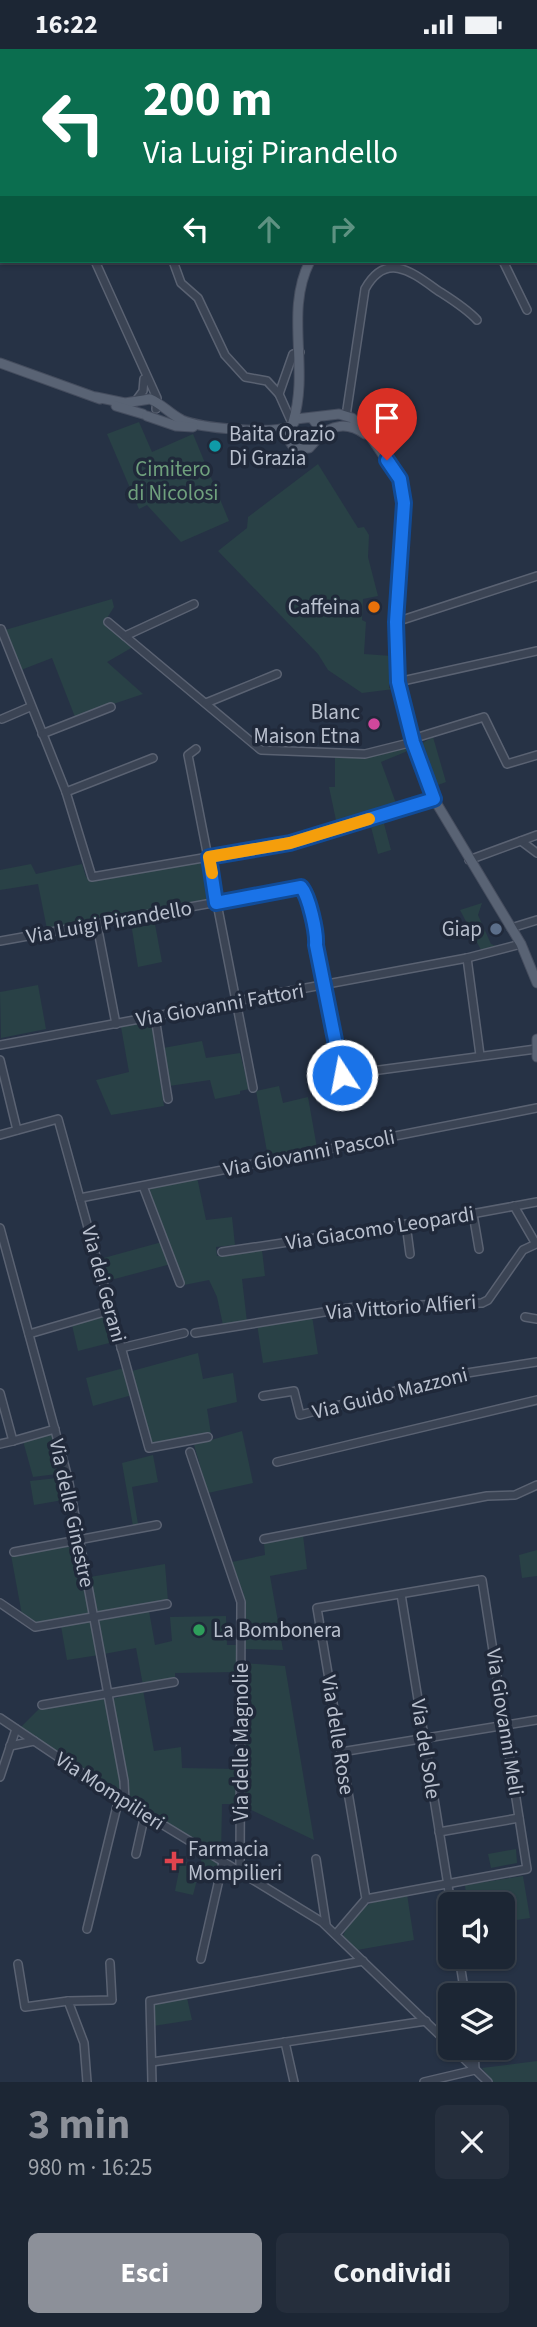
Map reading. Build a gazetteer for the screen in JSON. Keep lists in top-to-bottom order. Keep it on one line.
{"streets":{"street":["Via Luigi Pirandello","Via Giovanni Fattori","Via Giovanni Pascoli","Via Giacomo Leopardi","Via dei Gerani","Via Vittorio Alfieri","Via Guido Mazzoni","Via delle Ginestre","Via Giovanni Meli","Via delle Rose","Via delle Magnolie","Via del Sole","Via Mompilieri"]},"crossings":[["Via Luigi Pirandello","Via Giovanni Fattori"],["Via Giovanni Pascoli","Via dei Gerani"],["Via Giacomo Leopardi","Via Vittorio Alfieri"],["Via delle Ginestre","Via Mompilieri"],["Via Giovanni Meli","Via delle Rose"],["Via Giovanni Meli","Via del Sole"],["Via delle Rose","Via del Sole"],["Via delle Magnolie","Via Mompilieri"]],"parks":["Cimitero di Nicolosi"],"places":{"other":["Baita Orazio Di Grazia","Caffeina","Blanc Maison Etna","Giap","La Bombonera"],"health":["Farmacia Mompilieri"]},"page":{"status":"16:22","turn":["200 m","Via Luigi Pirandello"],"heading":["3 min","980 m · 16:25"],"buttons":["Esci","Condividi"]}}
